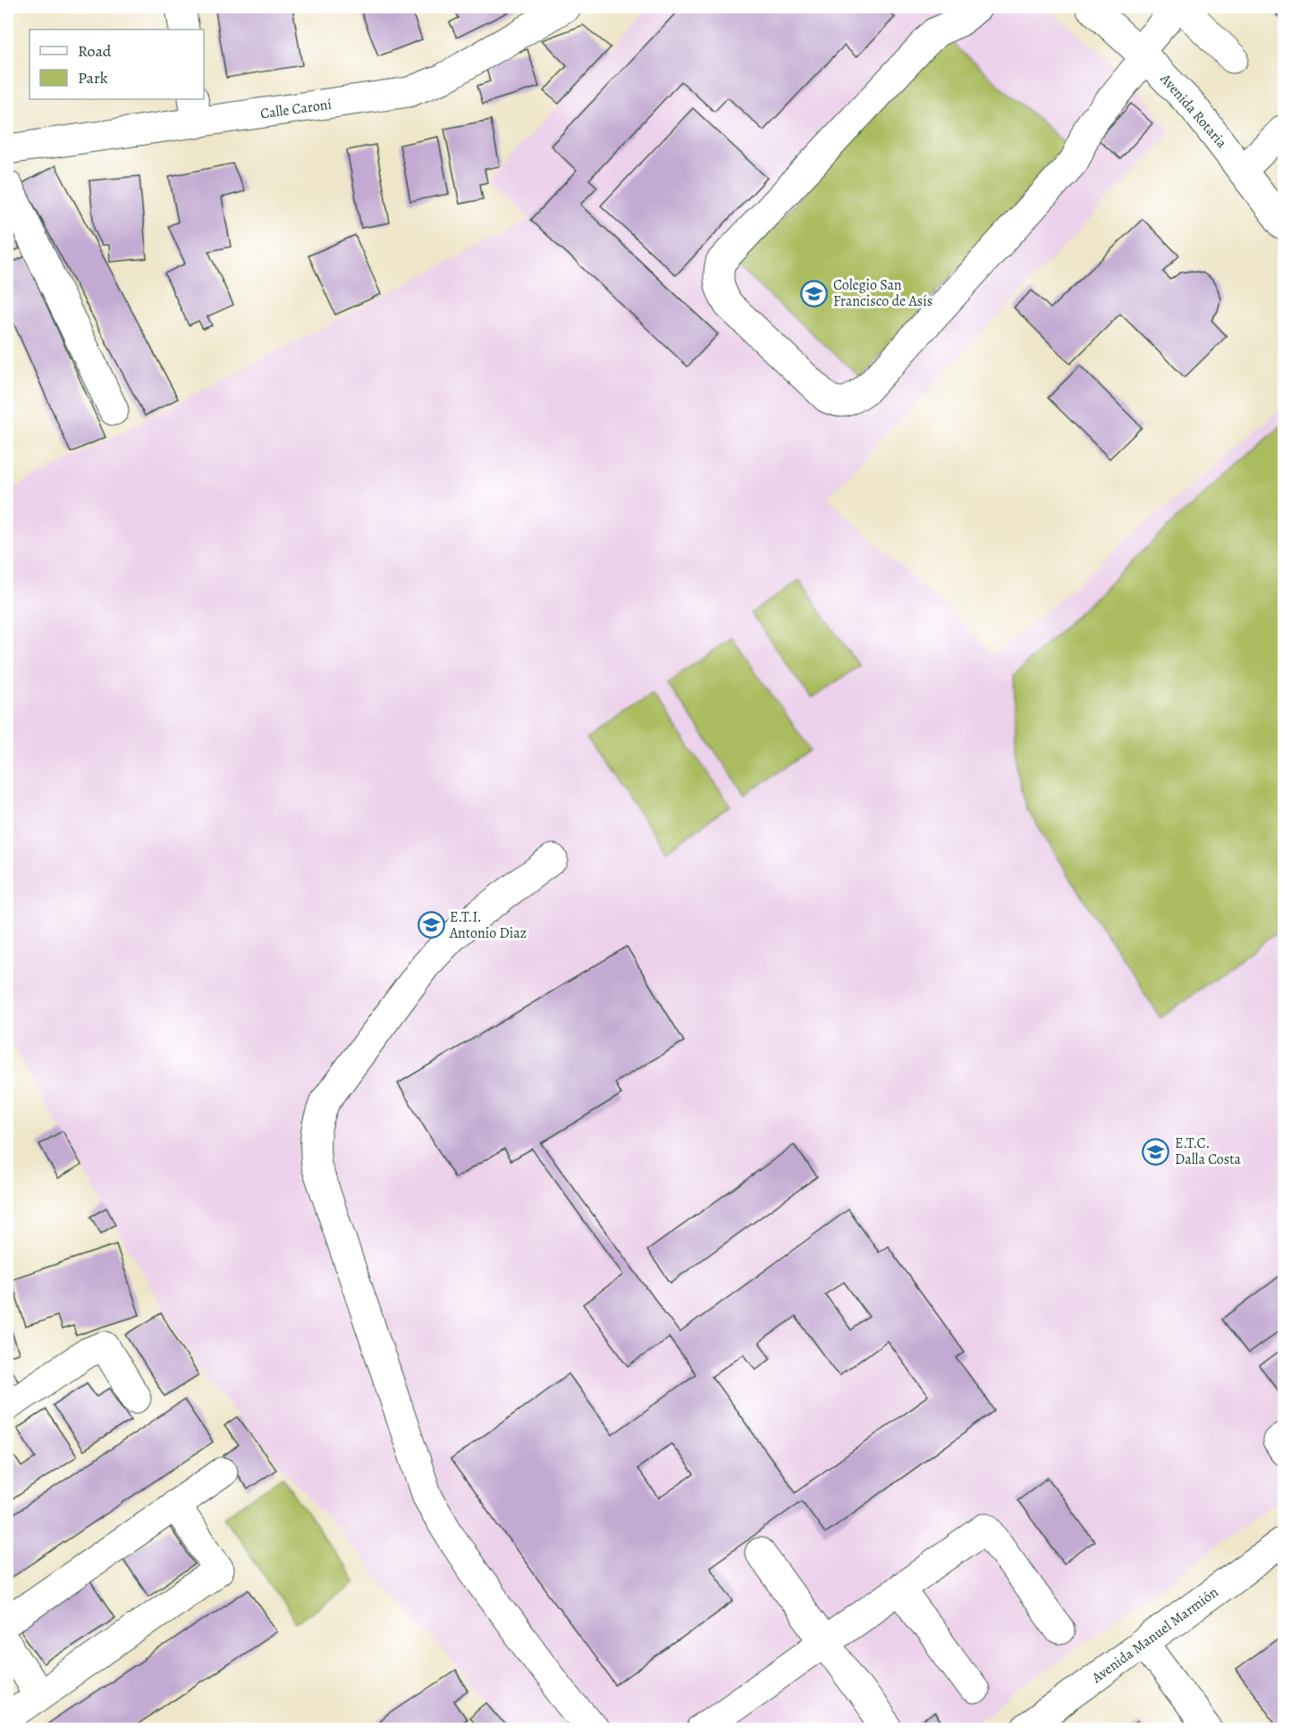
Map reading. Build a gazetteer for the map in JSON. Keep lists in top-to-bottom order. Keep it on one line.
{"streets":{"street":["Calle Caroní","Avenida Rotaria","Avenida Manuel Marmión"]},"places":{"school or university":["Colegio San Francisco de Asís","E.T.I. Antonio Diaz","E.T.C. Dalla Costa"]},"legend":["Road","Park"]}
